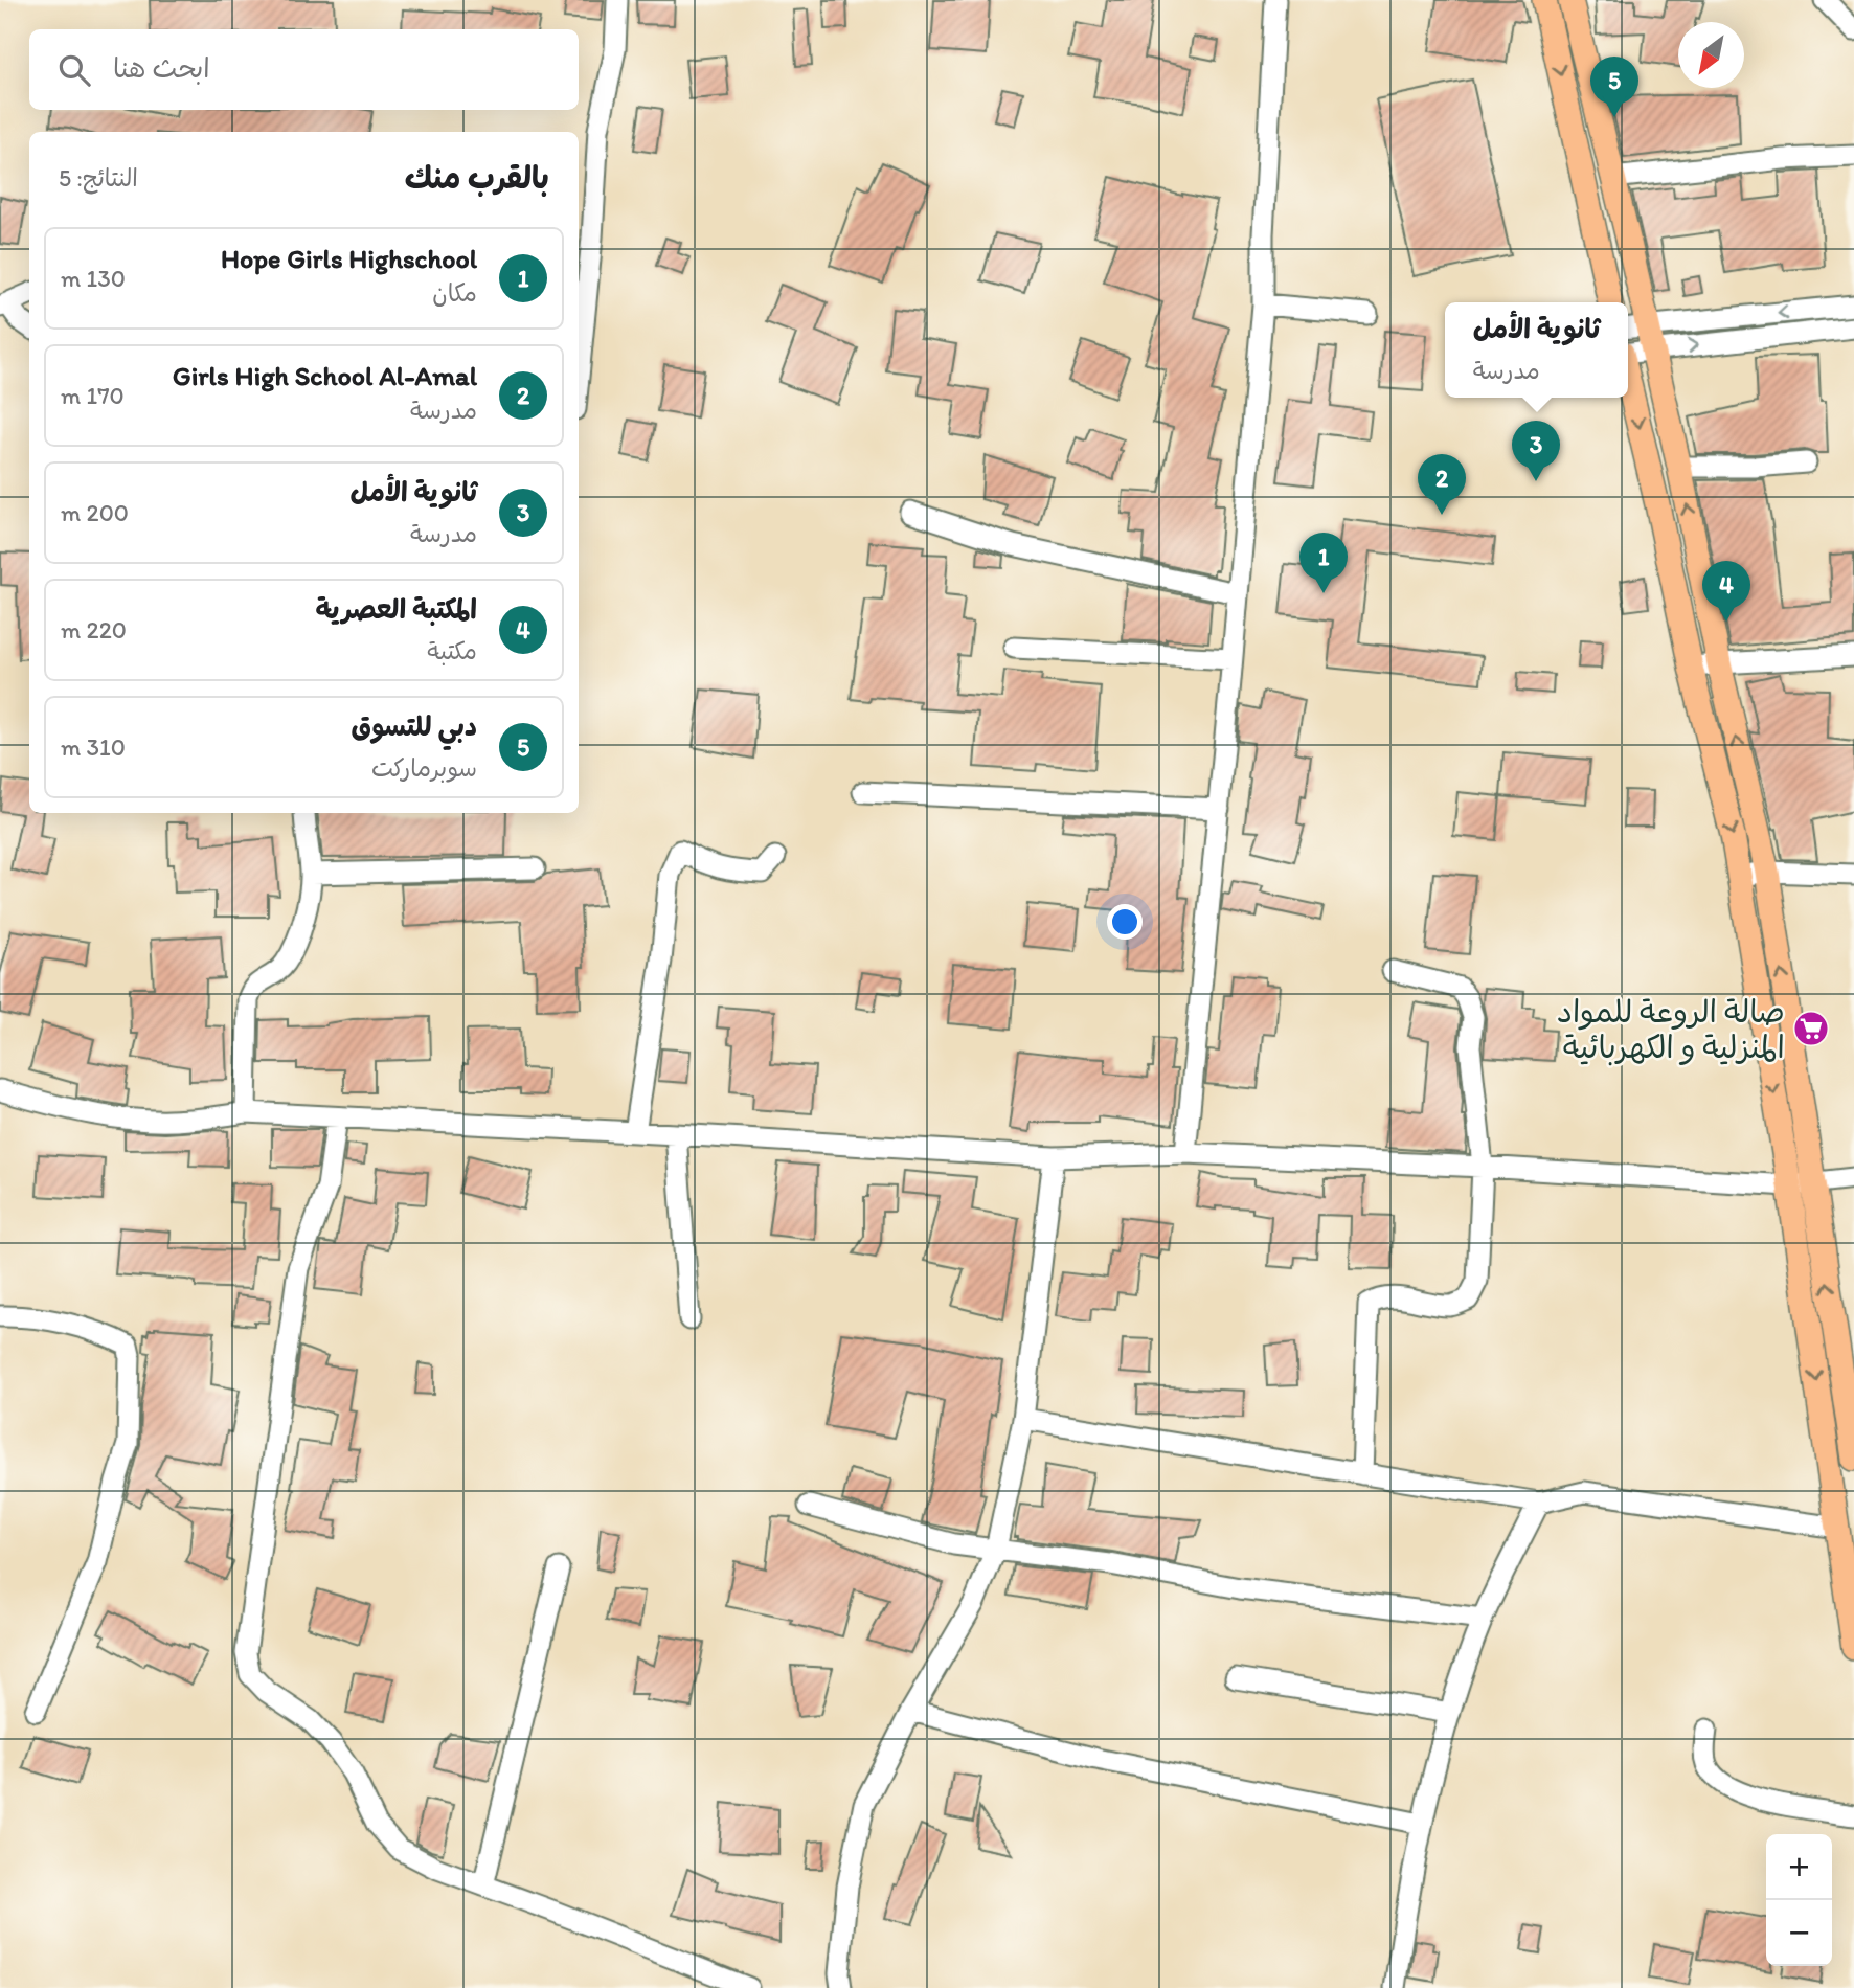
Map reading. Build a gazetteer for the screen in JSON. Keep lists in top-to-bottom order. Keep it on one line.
{"places":{"supermarket":["صالة الروعة للمواد المنزلية و الكهربائية"]},"north":"bottom left","page":{"search":"ابحث هنا","pins":["5","3","2","1","4"],"heading":["بالقرب منك","النتائج: 5"],"list":[{"mark":"1","name":"Hope Girls Highschool","note":"مكان","value":"130 m"},{"mark":"2","name":"Girls High School Al-Amal","note":"مدرسة","value":"170 m"},{"mark":"3","name":"ثانوية الأمل","note":"مدرسة","value":"200 m"},{"mark":"4","name":"المكتبة العصرية","note":"مكتبة","value":"220 m"},{"mark":"5","name":"دبي للتسوق","note":"سوبرماركت","value":"310 m"}],"popup":["ثانوية الأمل","مدرسة"],"map_buttons":["+","−"]}}
